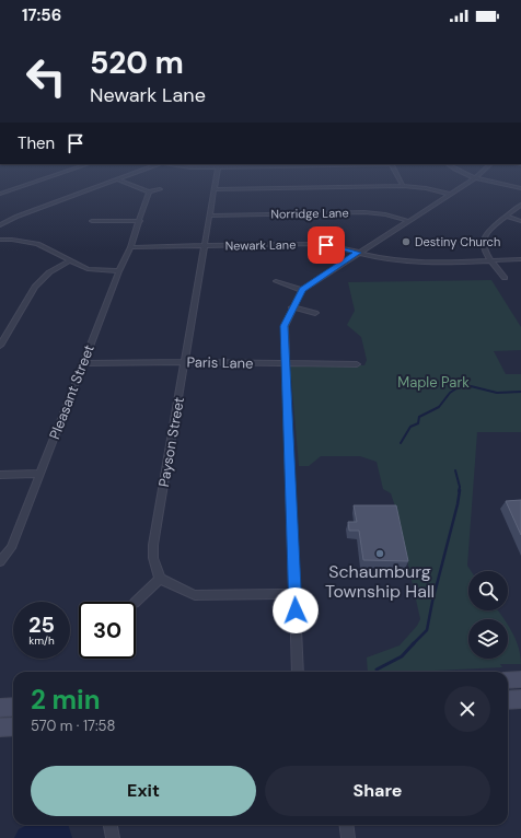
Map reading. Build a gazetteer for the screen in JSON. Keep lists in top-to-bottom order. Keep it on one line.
{"streets":{"street":["Norridge Lane","Newark Lane","Paris Lane","Pleasant Street","Payson Street"]},"crossings":[["Norridge Lane","Payson Street"],["Newark Lane","Pleasant Street"],["Newark Lane","Payson Street"],["Paris Lane","Pleasant Street"],["Paris Lane","Payson Street"]],"parks":["Maple Park"],"places":["Destiny Church","Schaumburg Township Hall"],"page":{"status":"17:56","turn":["520 m","Newark Lane"],"then":"Then","speed":"25 km/h","limit":"30","heading":["2 min","570 m · 17:58"],"buttons":["Exit","Share"]}}
